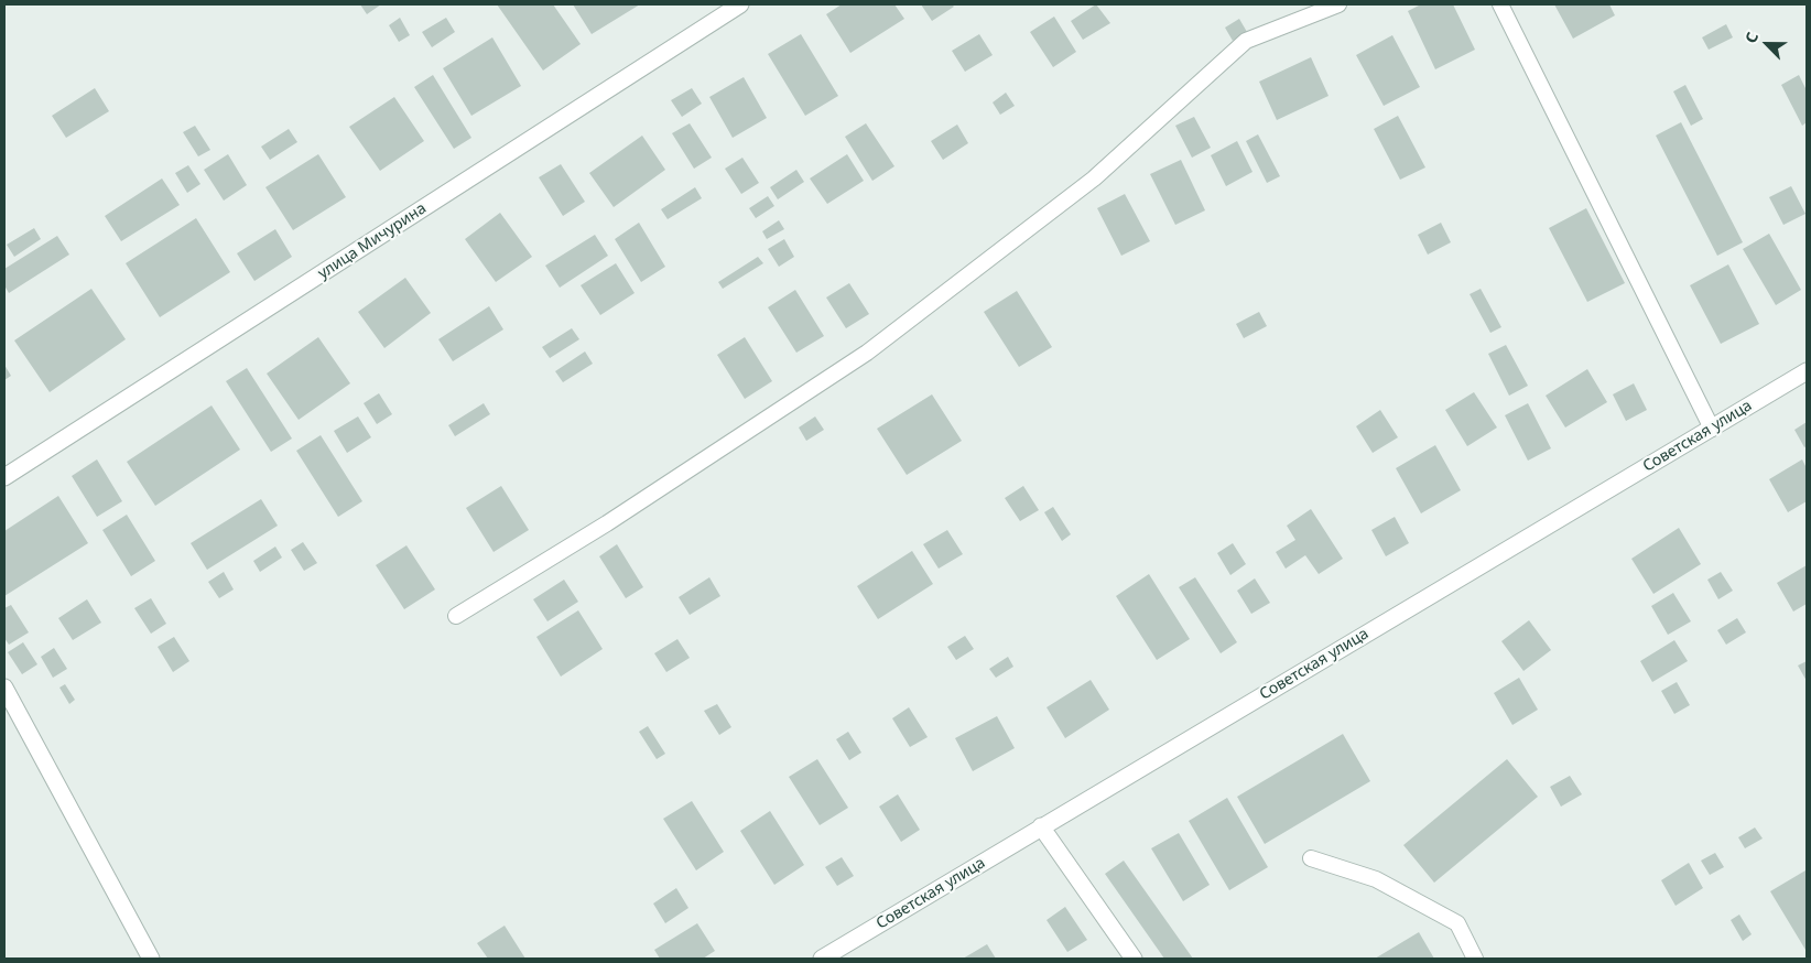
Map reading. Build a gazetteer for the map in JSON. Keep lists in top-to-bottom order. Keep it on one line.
{"streets":{"street":["улица Мичурина","Советская улица"]},"north":"top left"}
